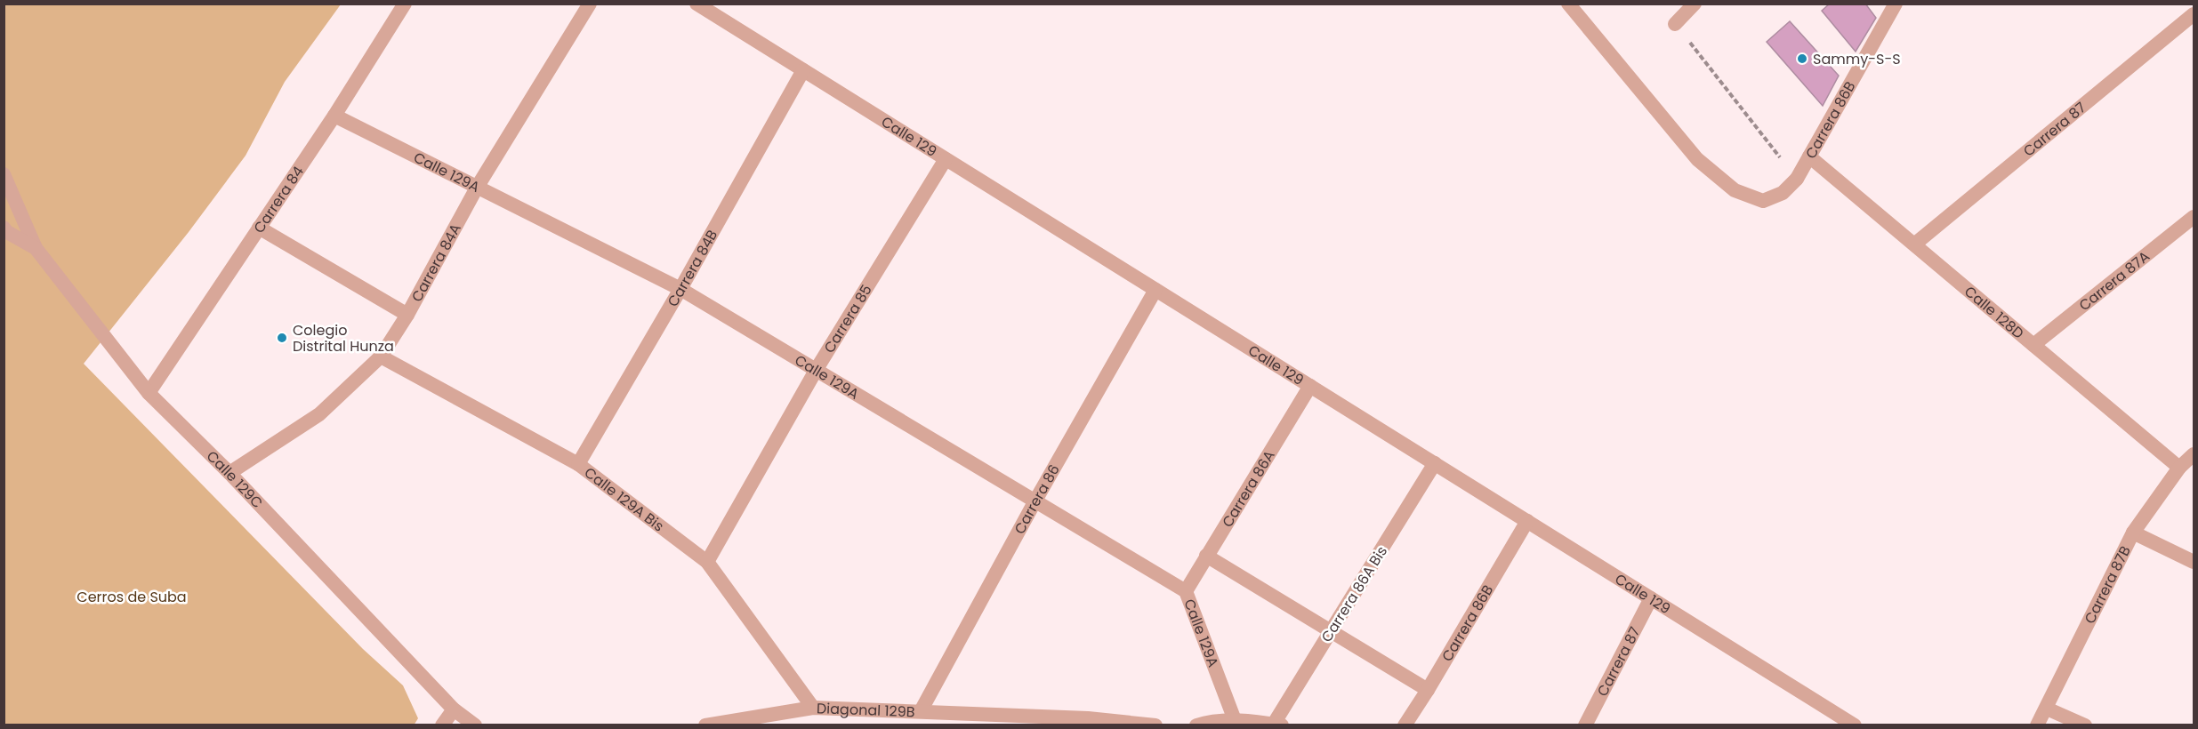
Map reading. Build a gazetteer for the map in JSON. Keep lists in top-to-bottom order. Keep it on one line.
{"streets":{"street":["Carrera 86B","Carrera 87","Calle 129","Calle 129A","Carrera 84","Carrera 84A","Carrera 84B","Carrera 87A","Calle 128D","Carrera 85","Calle 129C","Carrera 86A","Calle 129A Bis","Carrera 86","Carrera 87B","Carrera 86A Bis","Diagonal 129B"]},"crossings":[["Carrera 86B","Calle 129"],["Carrera 86B","Calle 128D"],["Carrera 87","Calle 129"],["Carrera 87","Calle 128D"],["Calle 129","Carrera 84B"],["Calle 129","Carrera 85"],["Calle 129","Carrera 86A"],["Calle 129","Carrera 86"],["Calle 129","Carrera 86A Bis"],["Calle 129A","Carrera 84"],["Calle 129A","Carrera 84A"],["Calle 129A","Carrera 84B"],["Calle 129A","Carrera 85"],["Calle 129A","Carrera 86A"],["Calle 129A","Carrera 86"],["Carrera 84","Calle 129C"],["Carrera 84A","Calle 129C"],["Carrera 84A","Calle 129A Bis"],["Carrera 84B","Calle 129A Bis"],["Carrera 87A","Calle 128D"],["Calle 128D","Carrera 87B"],["Carrera 85","Calle 129A Bis"],["Calle 129A Bis","Diagonal 129B"],["Carrera 86","Diagonal 129B"]],"parks":["Cerros de Suba"],"places":["Sammy-S-S","Colegio Distrital Hunza"]}
